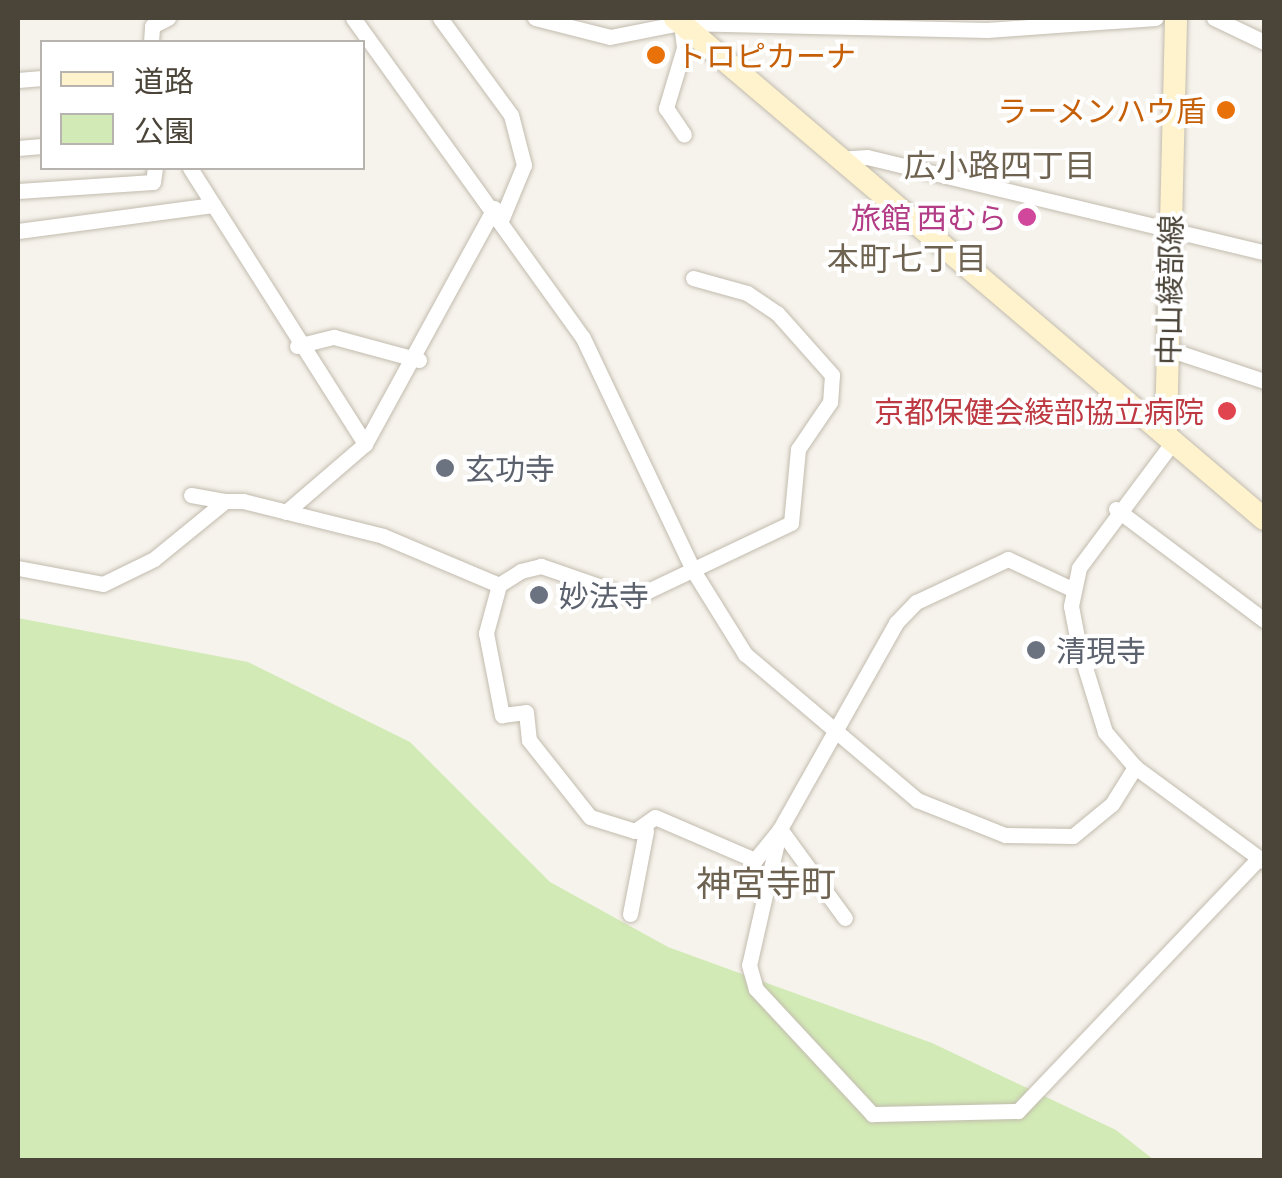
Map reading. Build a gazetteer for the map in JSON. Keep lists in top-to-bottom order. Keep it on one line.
{"streets":{"street":["中山綾部線"]},"districts":["広小路四丁目","本町七丁目","神宮寺町"],"places":["トロピカーナ","ラーメンハウ盾","旅館 西むら","京都保健会綾部協立病院","玄功寺","妙法寺","清現寺"],"legend":["道路","公園"]}
